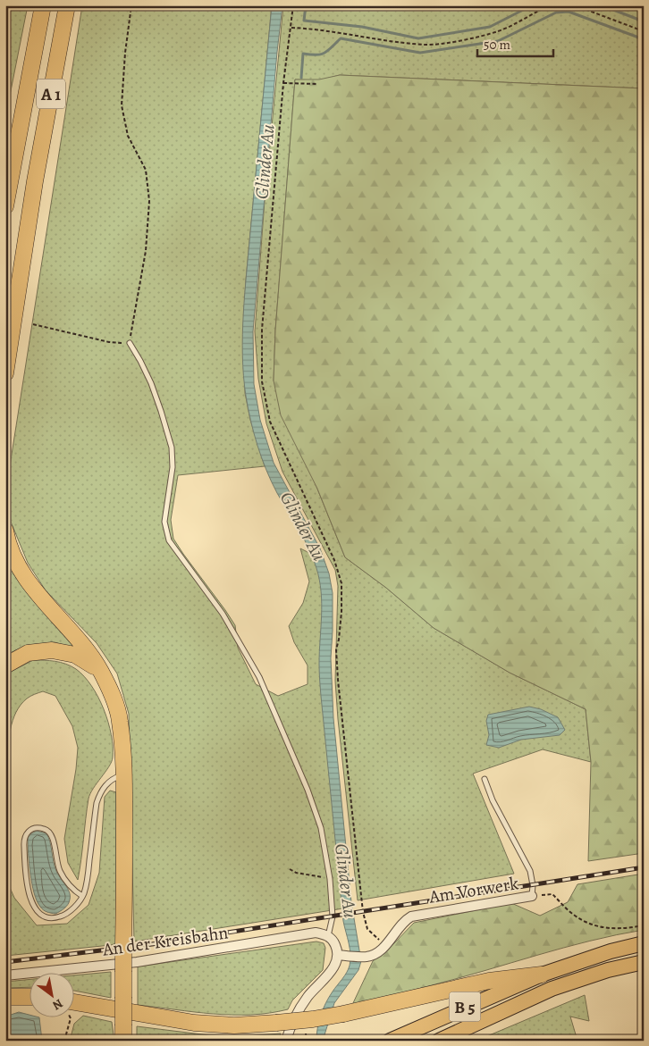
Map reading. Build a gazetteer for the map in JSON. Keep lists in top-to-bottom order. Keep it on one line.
{"streets":{"highway":["A 1","B 5"],"street":["Am Vorwerk","An der Kreisbahn"]},"water":["Glinder Au"],"scale_bar":"50 m","north":"bottom right"}
